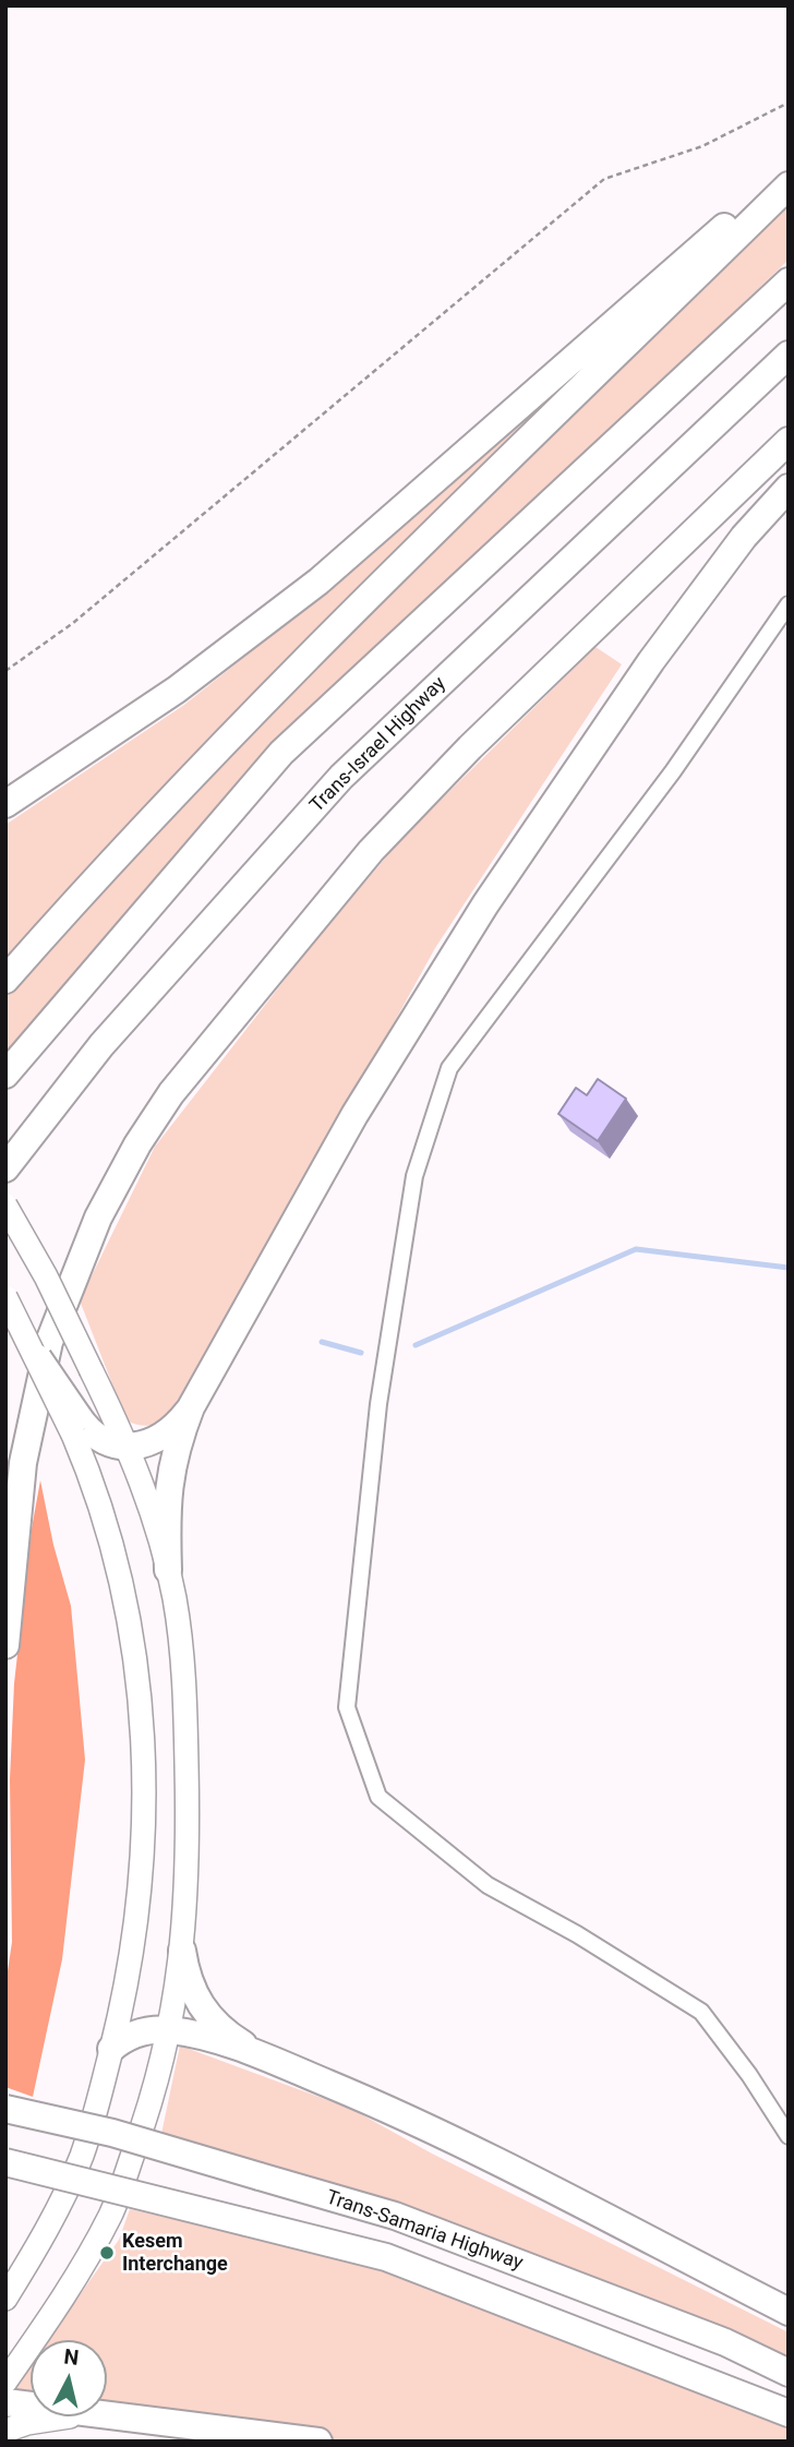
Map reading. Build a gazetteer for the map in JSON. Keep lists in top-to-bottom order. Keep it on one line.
{"streets":{"highway":["Trans-Israel Highway","Trans-Samaria Highway"]},"places":["Kesem Interchange"],"north":"top"}
